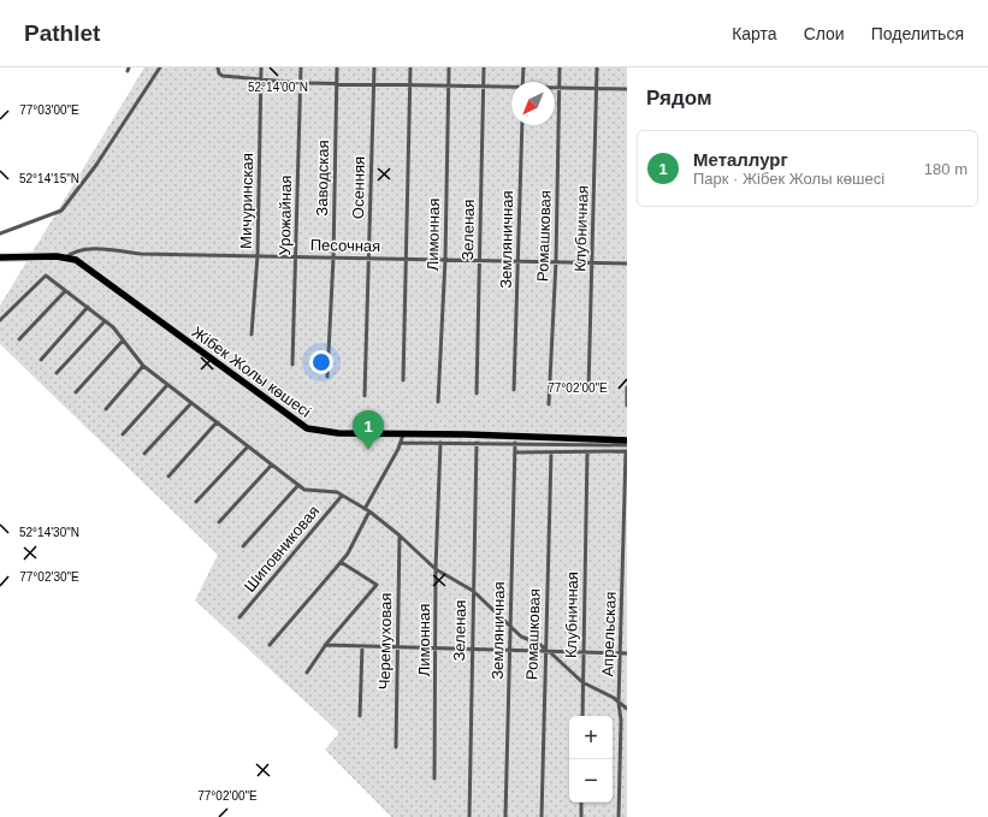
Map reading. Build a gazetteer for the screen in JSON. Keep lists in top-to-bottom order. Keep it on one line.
{"streets":{"highway":["Жібек Жолы көшесі"],"street":["Заводская","Осенняя","Мичуринская","Урожайная","Клубничная","Зеленая","Лимонная","Ромашковая","Земляничная","Песочная","Шиповниковая","Апрельская","Черемуховая"]},"crossings":[["Заводская","Песочная"],["Осенняя","Песочная"],["Мичуринская","Песочная"],["Урожайная","Песочная"],["Клубничная","Песочная"],["Клубничная","Апрельская"],["Зеленая","Песочная"],["Лимонная","Песочная"],["Ромашковая","Песочная"],["Земляничная","Песочная"],["Песочная","Жібек Жолы көшесі"]],"north":"bottom left","page":{"header":"Pathlet","nav":["Карта","Слои","Поделиться"],"heading":"Рядом","list":[{"mark":"1","name":"Металлург","note":"Парк · Жібек Жолы көшесі","value":"180 m"}],"pins":"1","map_buttons":["+","−"]},"coordinates":["52°14'00\"N","77°03'00\"E","52°14'15\"N","77°02'00\"E","52°14'30\"N","77°02'30\"E"]}
